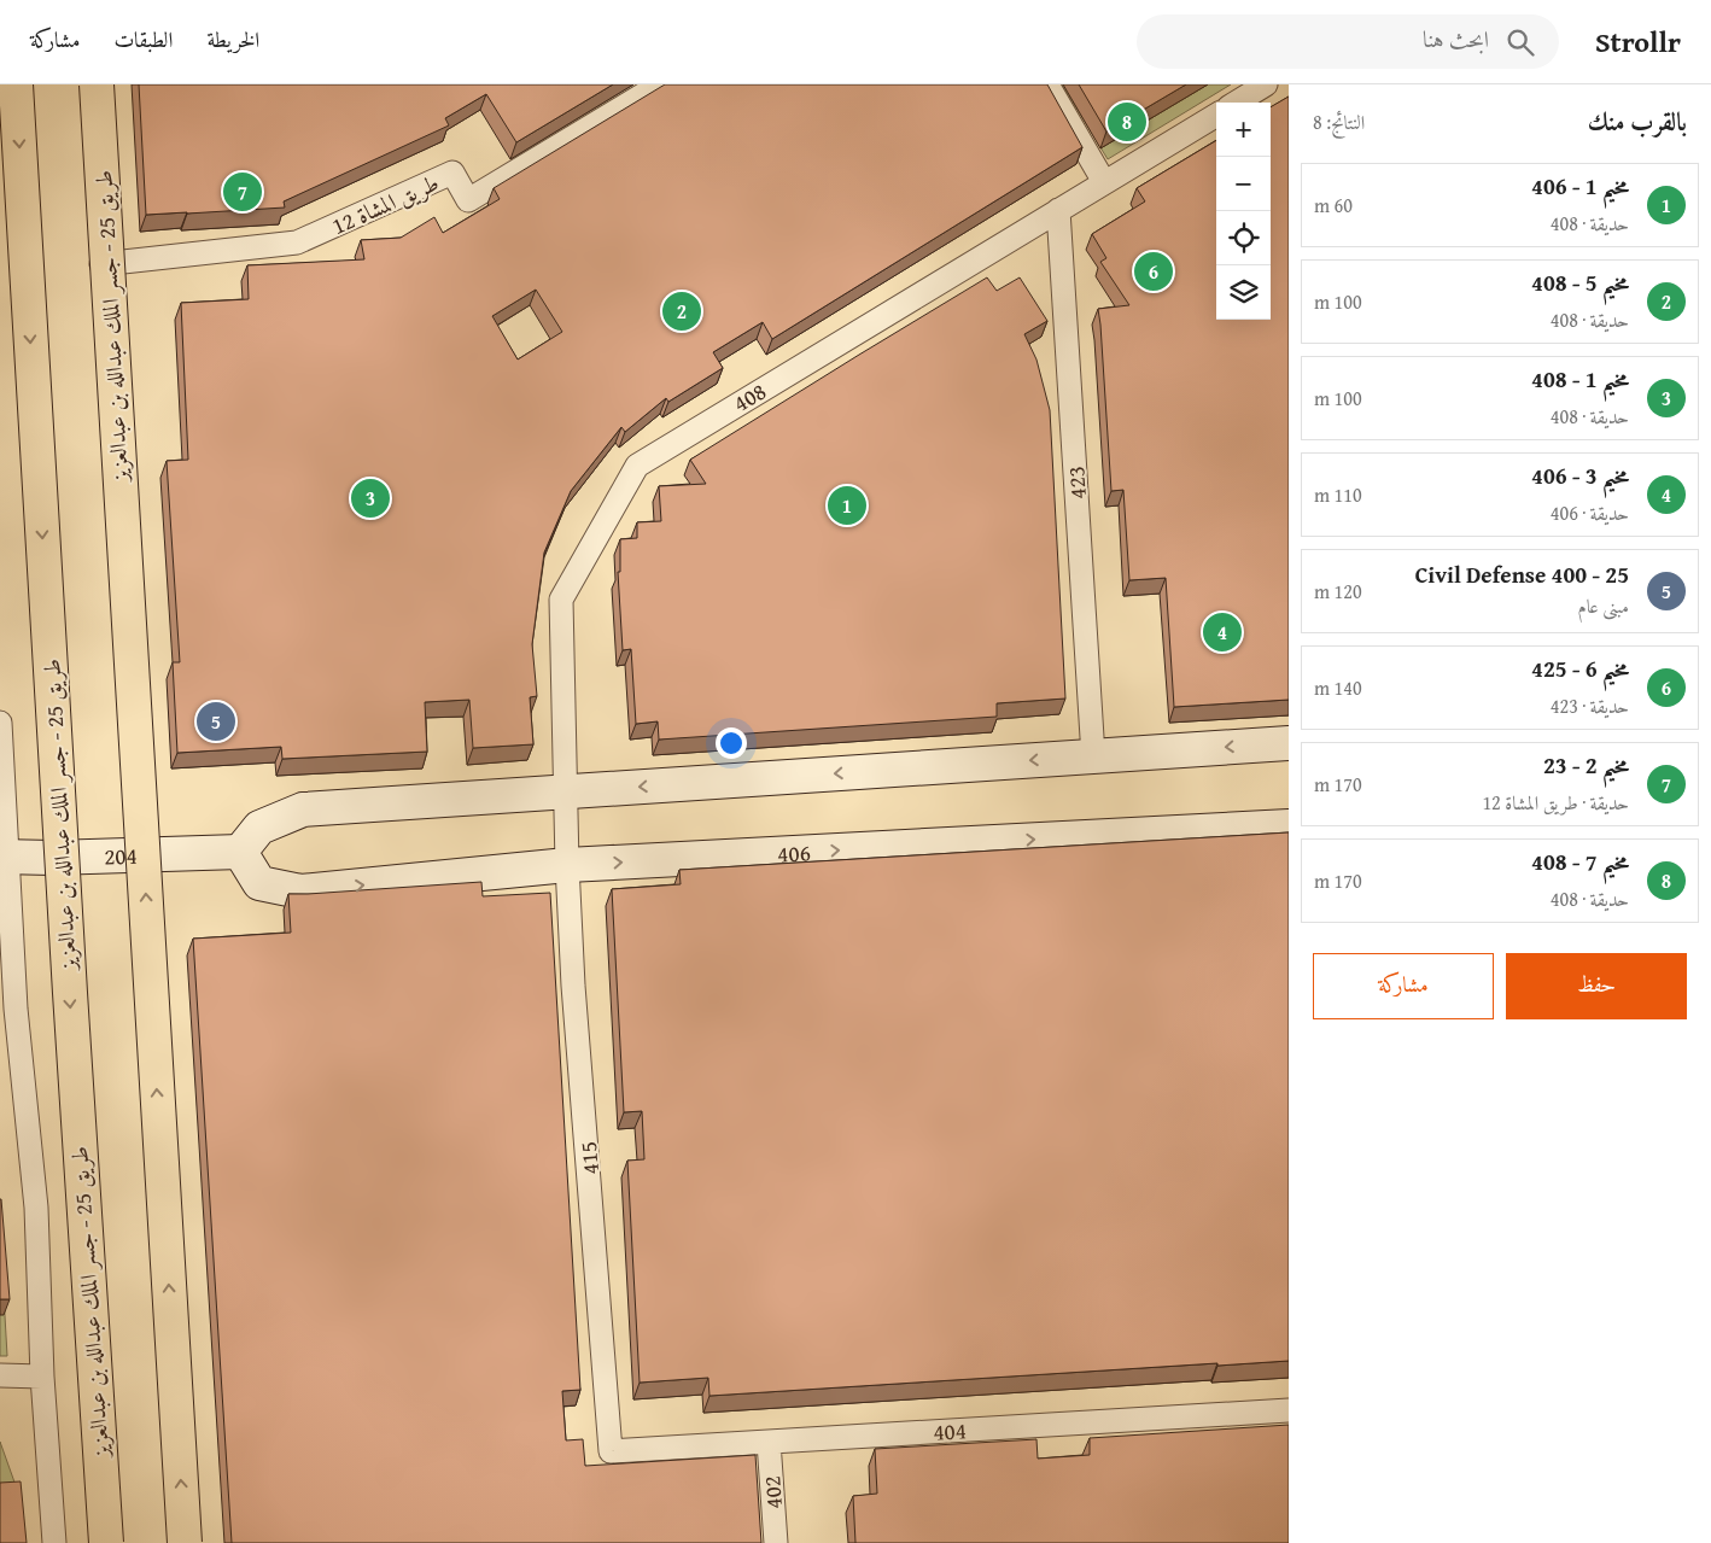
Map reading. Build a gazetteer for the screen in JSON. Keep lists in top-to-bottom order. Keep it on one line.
{"streets":{"main road":["طريق 25 - جسر الملك عبدالله بن عبدالعزيز"],"street":["طريق المشاة 12","408","423","406","204","415","404","402"]},"crossings":[["408","423"],["408","406"],["408","415"],["406","204"],["406","415"],["415","404"],["404","402"]],"page":{"header":"Strollr","search":"ابحث هنا","nav":["الخريطة","الطبقات","مشاركة"],"heading":["بالقرب منك","النتائج: 8"],"pins":["8","7","6","2","3","1","4","5"],"map_buttons":["+","−"],"list":[{"mark":"1","name":"مخيم 1 - 406","note":"حديقة · 408","value":"60 m"},{"mark":"2","name":"مخيم 5 - 408","note":"حديقة · 408","value":"100 m"},{"mark":"3","name":"مخيم 1 - 408","note":"حديقة · 408","value":"100 m"},{"mark":"4","name":"مخيم 3 - 406","note":"حديقة · 406","value":"110 m"},{"mark":"5","name":"Civil Defense 400 - 25","note":"مبنى عام","value":"120 m"},{"mark":"6","name":"مخيم 6 - 425","note":"حديقة · 423","value":"140 m"},{"mark":"7","name":"مخيم 2 - 23","note":"حديقة · طريق المشاة 12","value":"170 m"},{"mark":"8","name":"مخيم 7 - 408","note":"حديقة · 408","value":"170 m"}],"buttons":["حفظ","مشاركة"]}}
